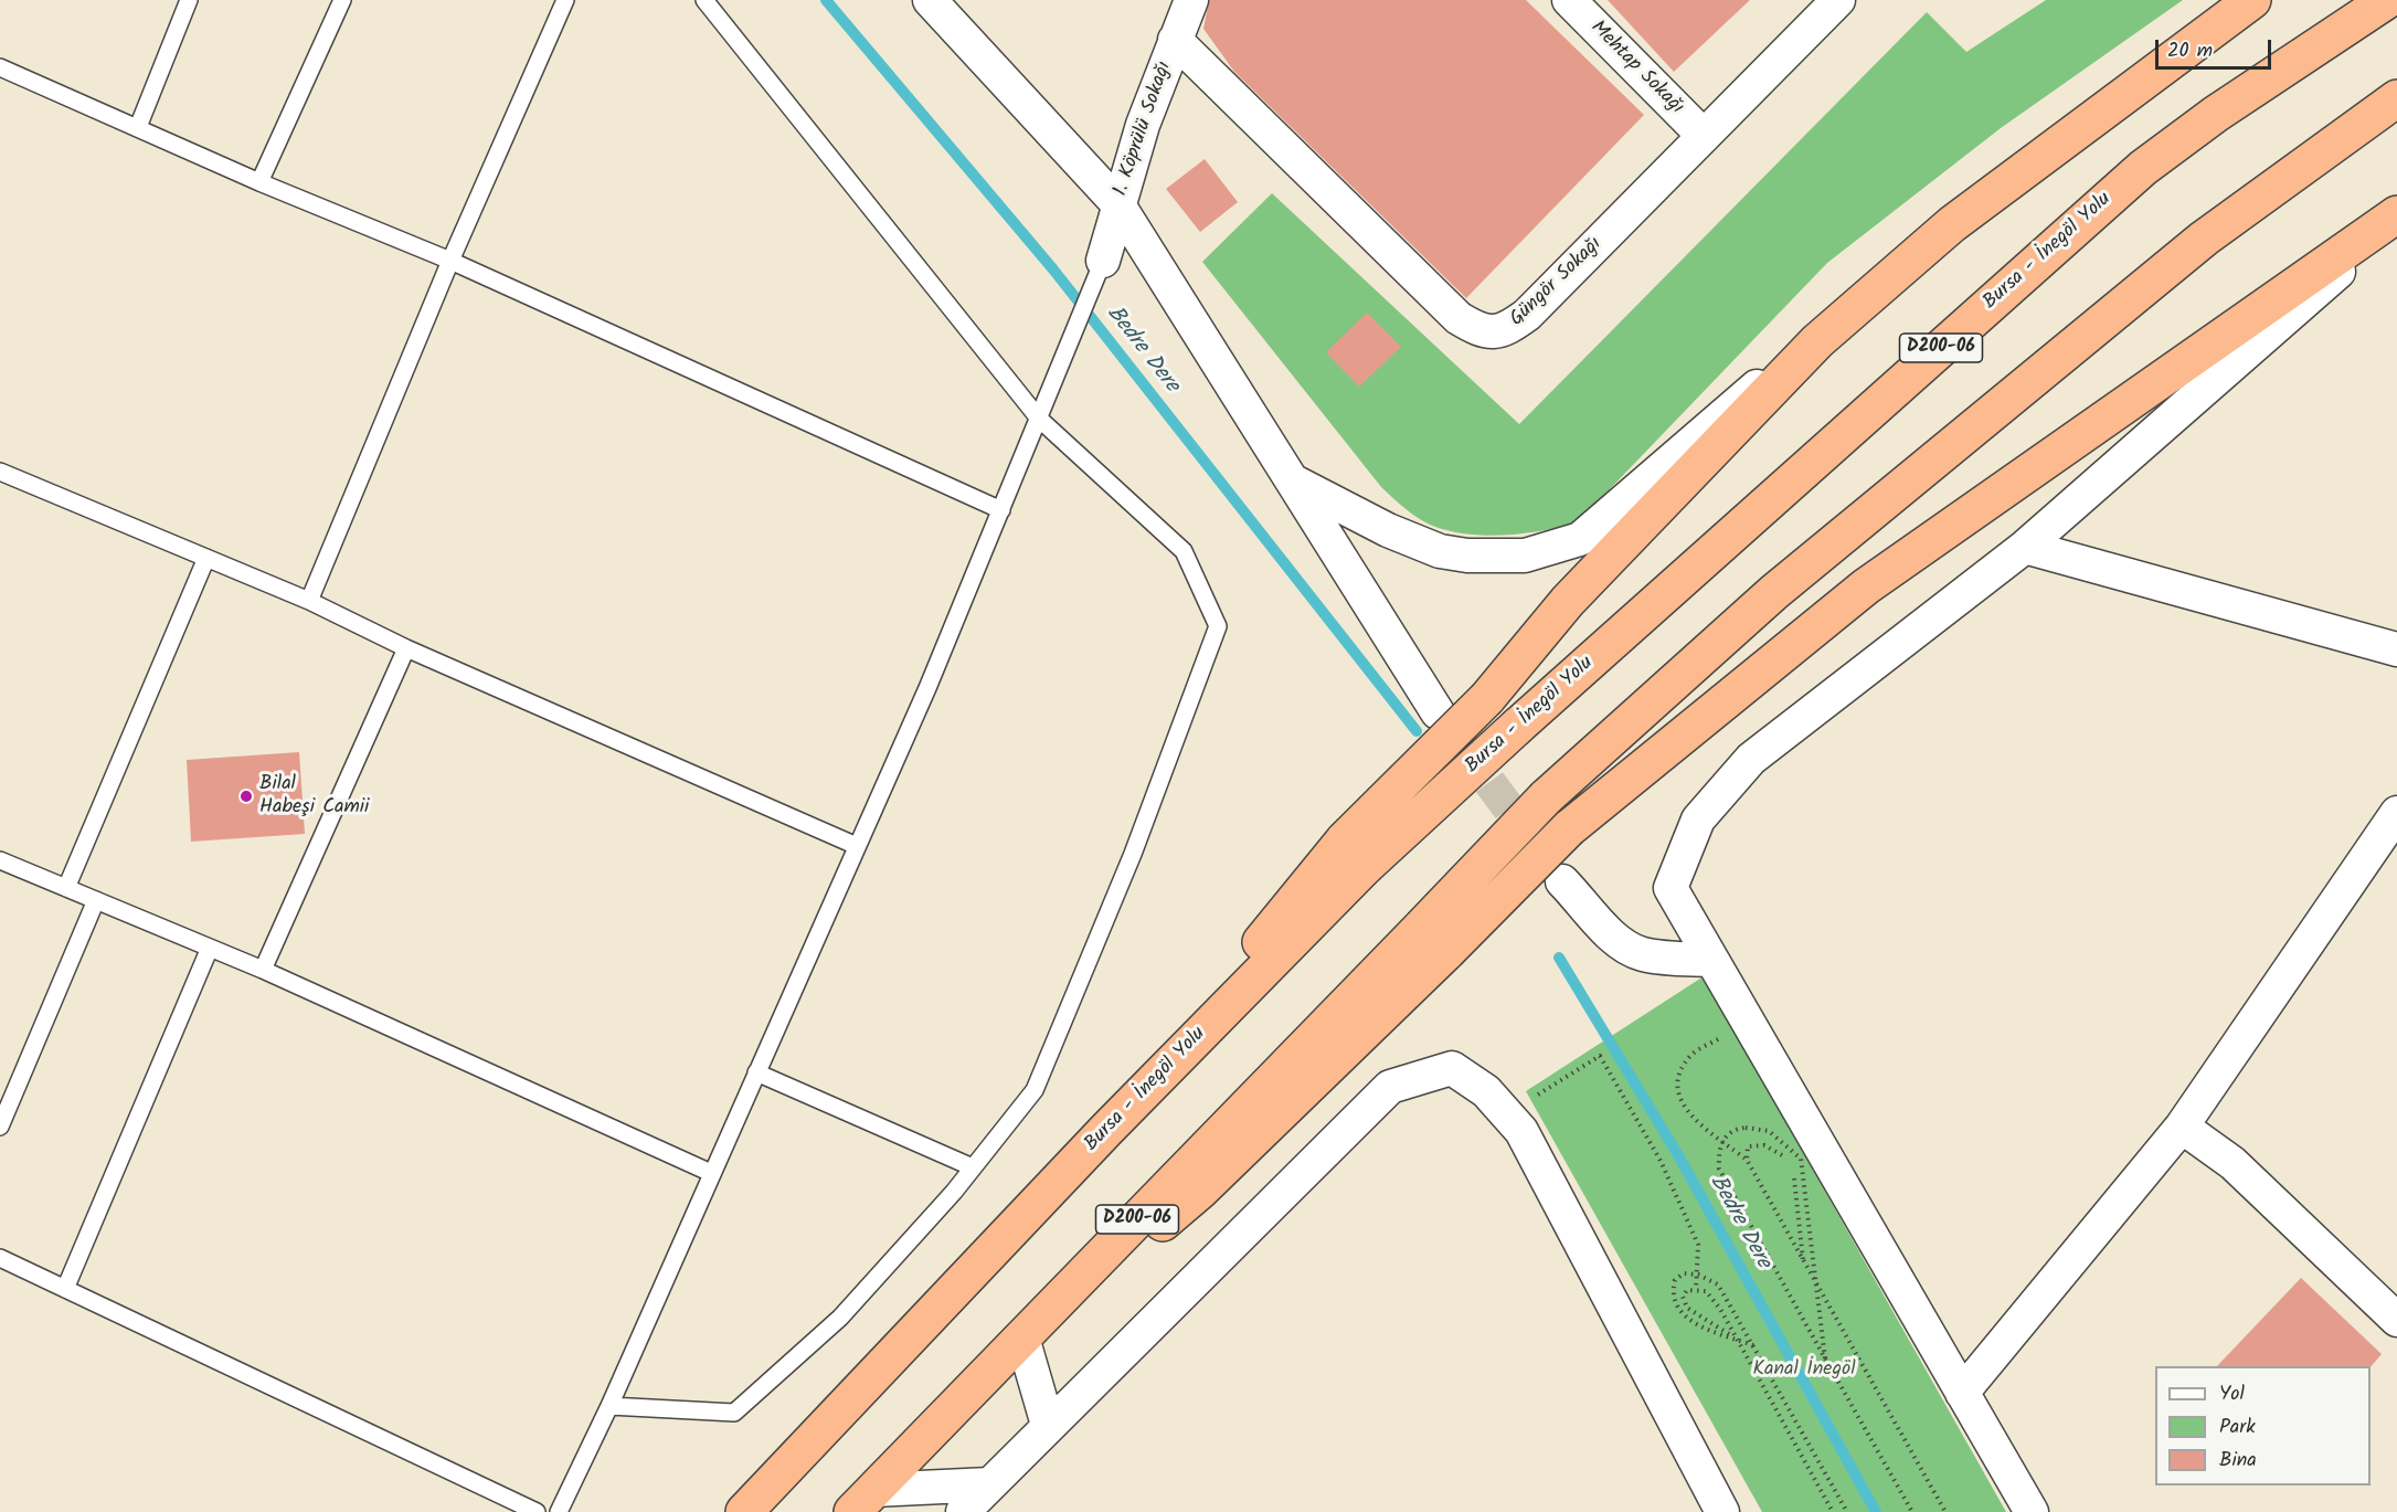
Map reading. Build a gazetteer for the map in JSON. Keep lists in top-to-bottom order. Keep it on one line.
{"streets":{"highway":["Bursa - İnegöl Yolu","D200-06"],"street":["Mehtap Sokağı","1. Köprülü Sokağı","Güngör Sokağı"]},"crossings":[["Mehtap Sokağı","Güngör Sokağı"],["1. Köprülü Sokağı","Güngör Sokağı"]],"water":["Bedre Dere"],"parks":["Kanal İnegöl"],"places":["Bilal Habeşi Camii"],"legend":["Yol","Park","Bina"],"scale_bar":"20 m"}
